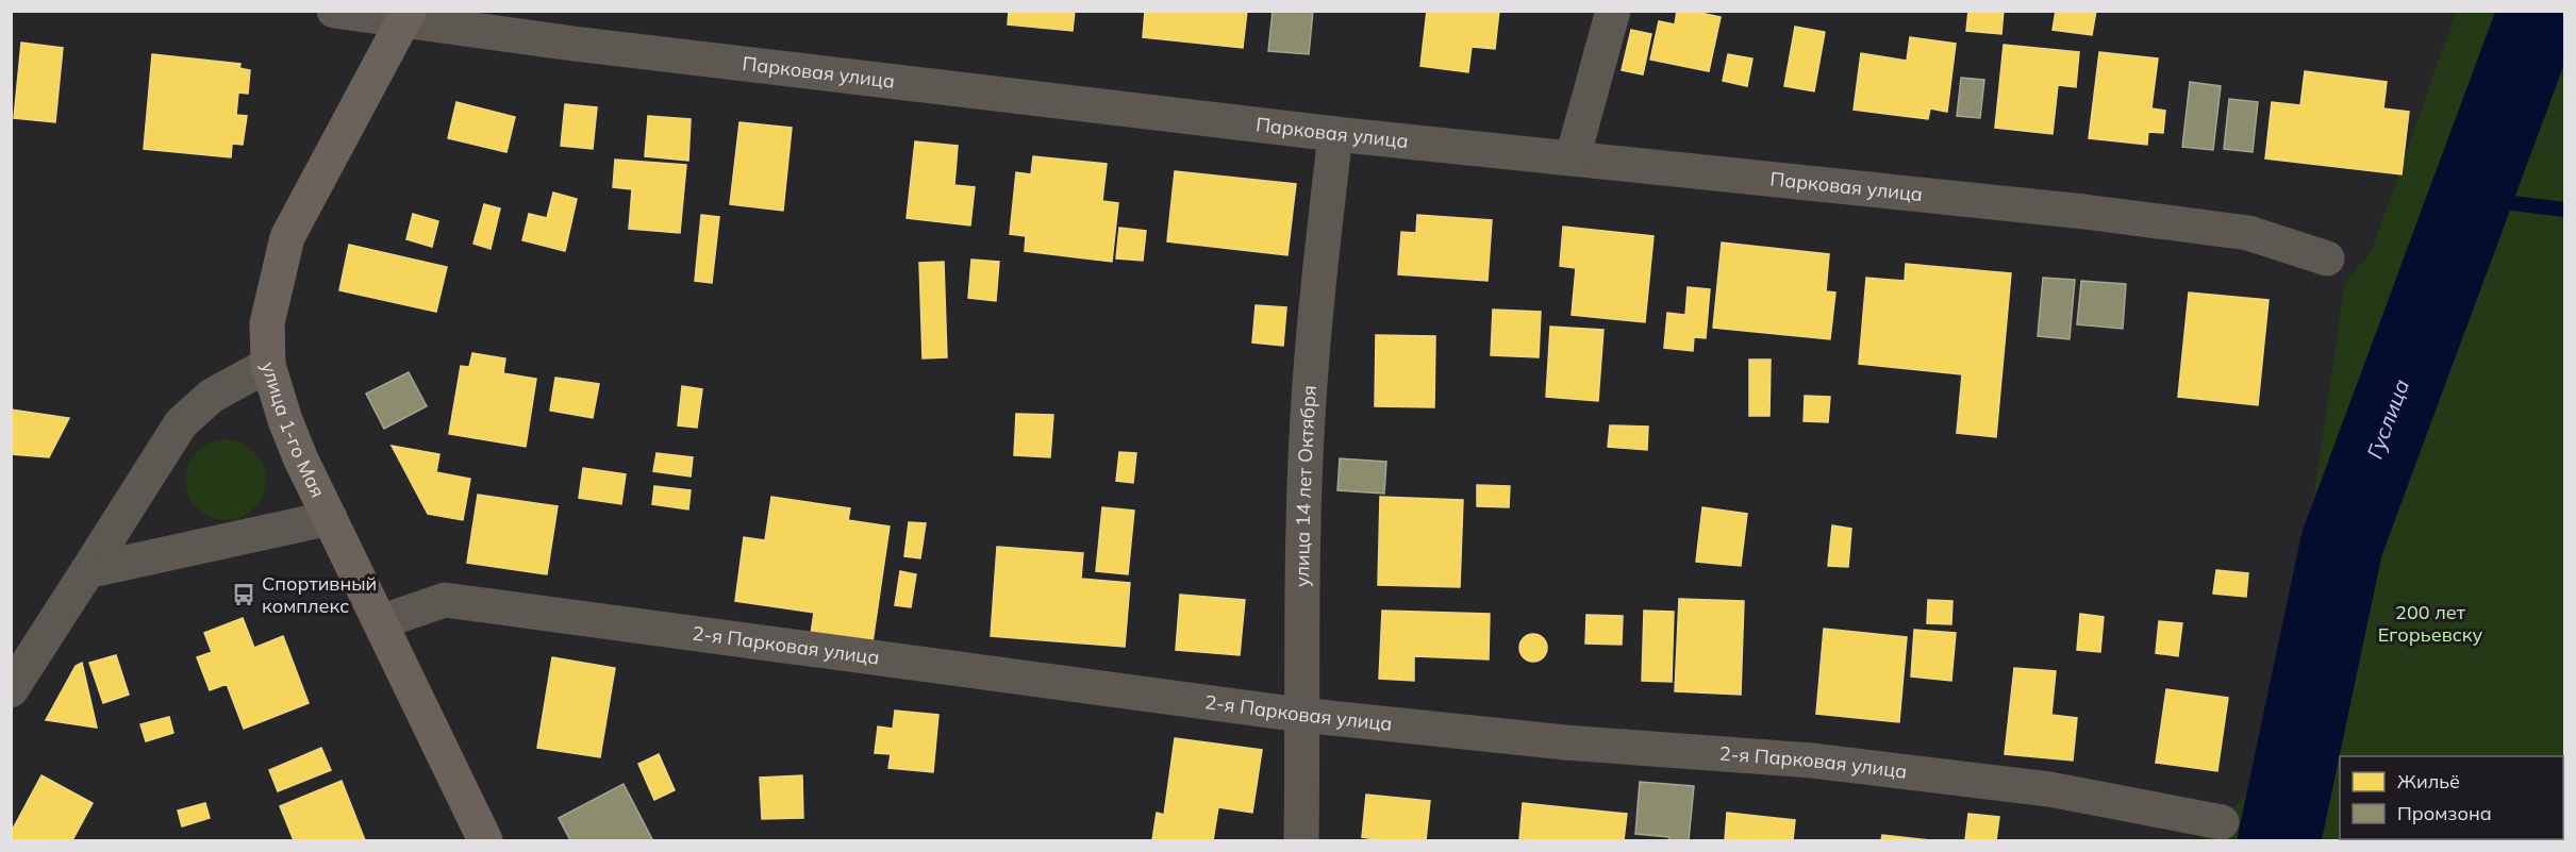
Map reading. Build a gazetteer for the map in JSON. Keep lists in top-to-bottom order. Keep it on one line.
{"streets":{"main road":["улица 1-го Мая"],"street":["Парковая улица","улица 14 лет Октября","2-я Парковая улица"]},"crossings":[["Парковая улица","улица 1-го Мая"],["Парковая улица","улица 14 лет Октября"],["улица 1-го Мая","2-я Парковая улица"],["улица 14 лет Октября","2-я Парковая улица"]],"water":["Гуслица"],"parks":["200 лет Егорьевску"],"places":{"bus stop":["Спортивный комплекс"]},"legend":["Жильё","Промзона"]}
